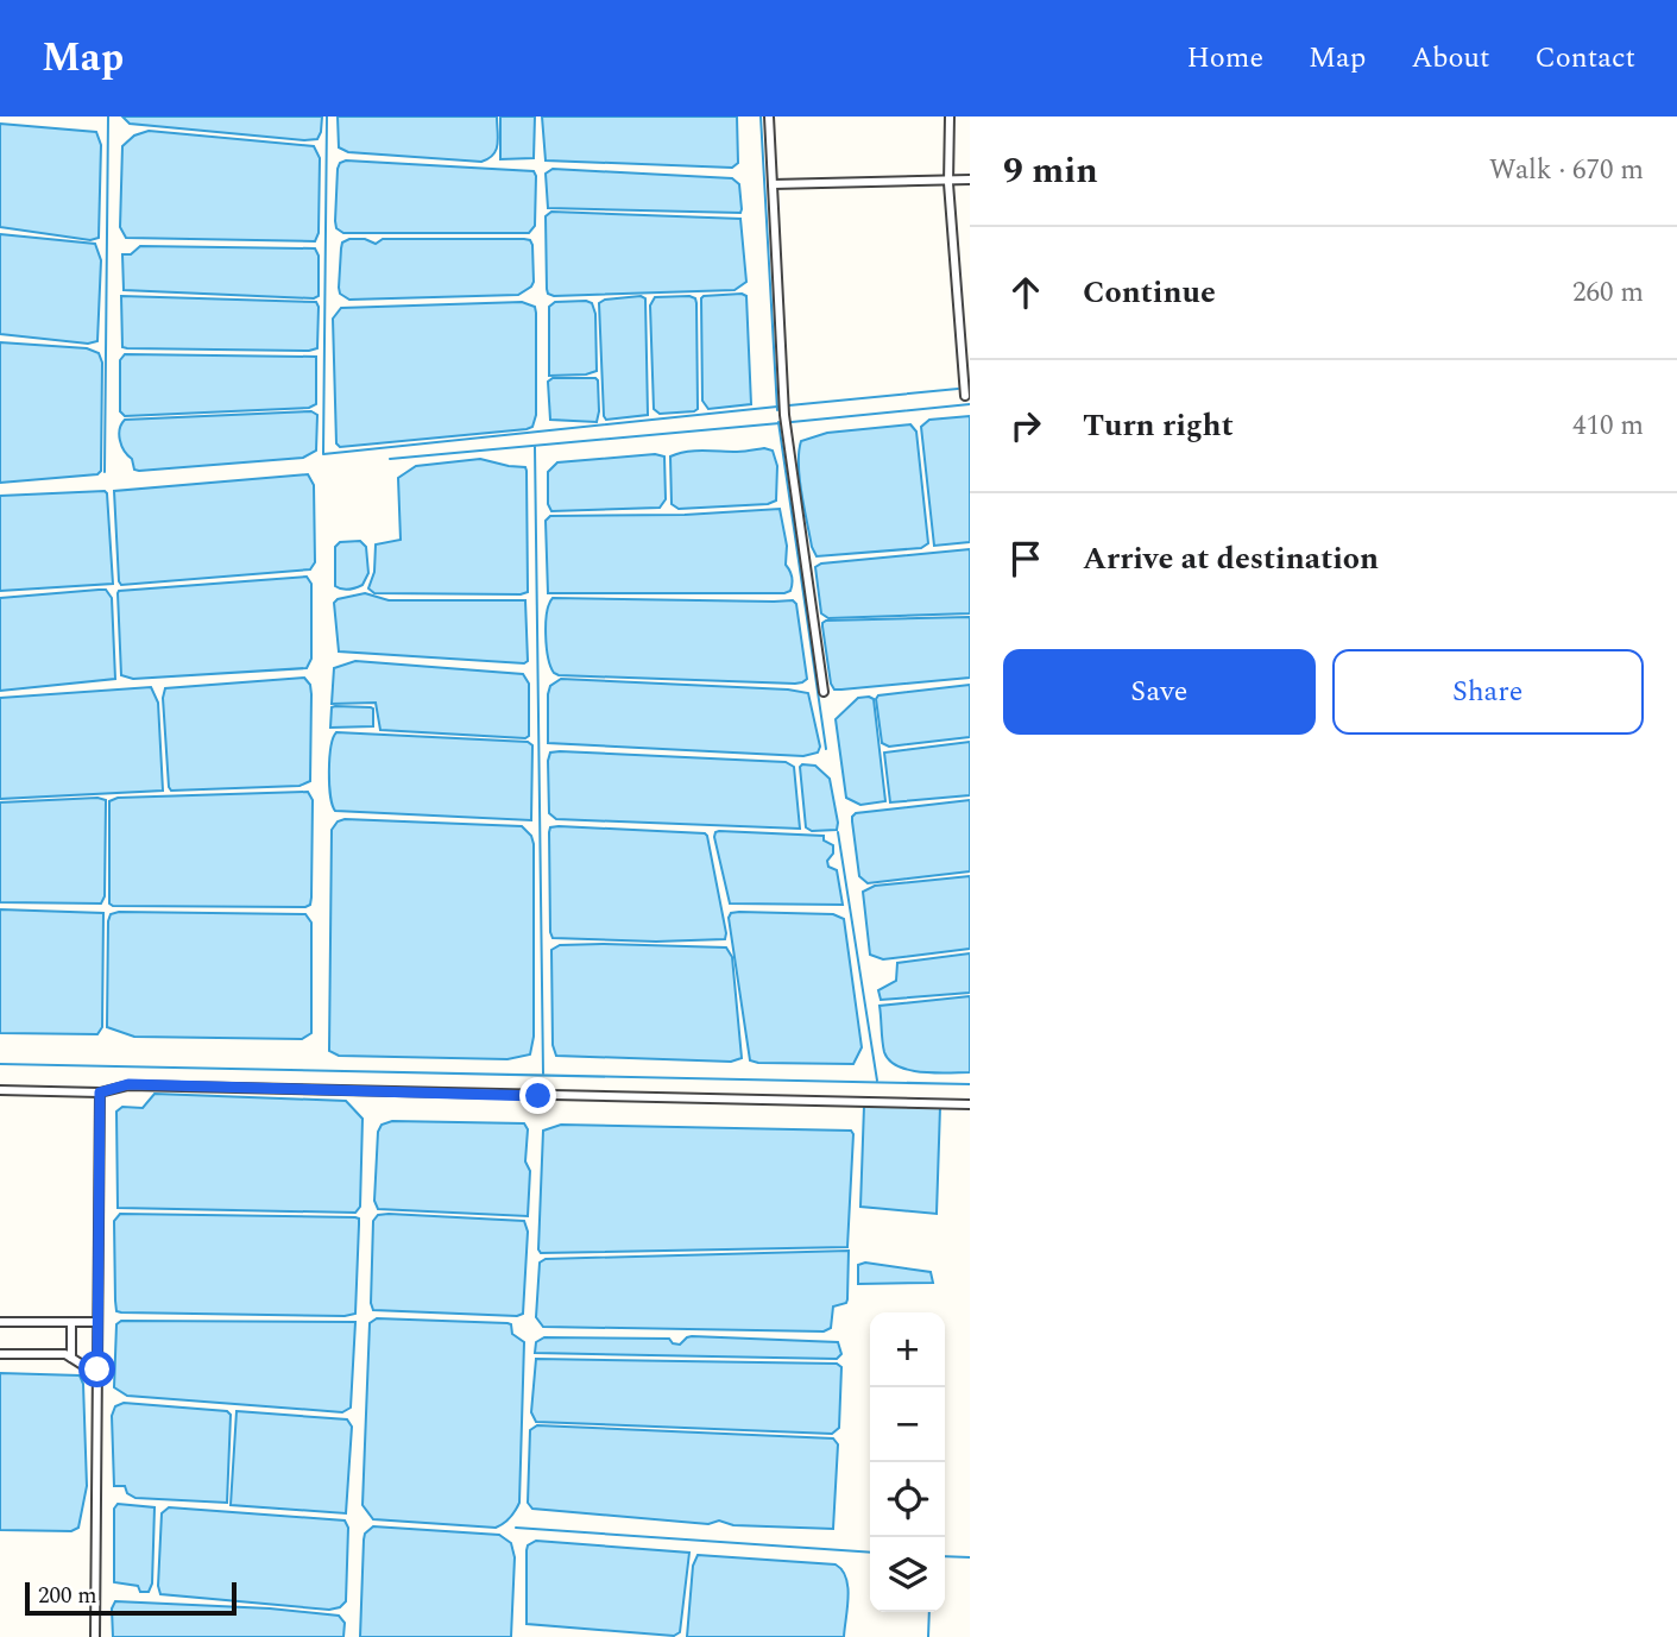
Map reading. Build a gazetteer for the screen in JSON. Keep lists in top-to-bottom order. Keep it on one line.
{"scale_bar":"200 m","page":{"header":"Map","nav":["Home","Map","About","Contact"],"heading":["9 min","Walk · 670 m"],"list":[["Continue","260 m"],["Turn right","410 m"],"Arrive at destination"],"buttons":["Save","Share"],"map_buttons":["+","−"],"scale":"200 m"}}
